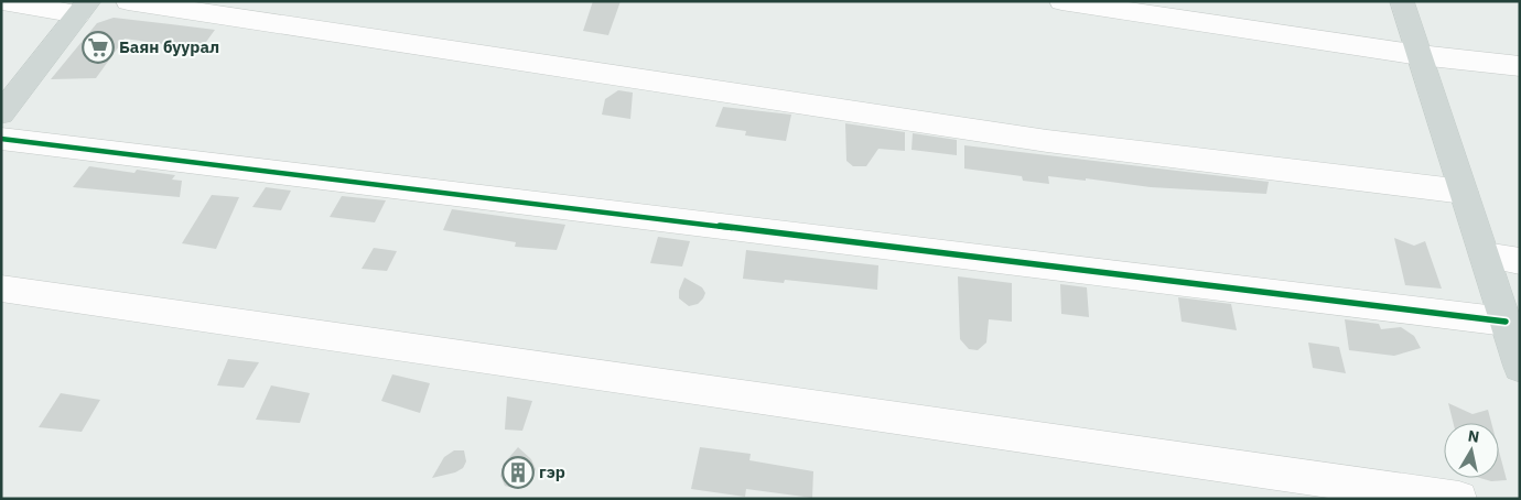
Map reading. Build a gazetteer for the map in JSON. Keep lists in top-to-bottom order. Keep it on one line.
{"places":{"supermarket":["Баян буурал"],"building":["гэр"]},"north":"top"}
